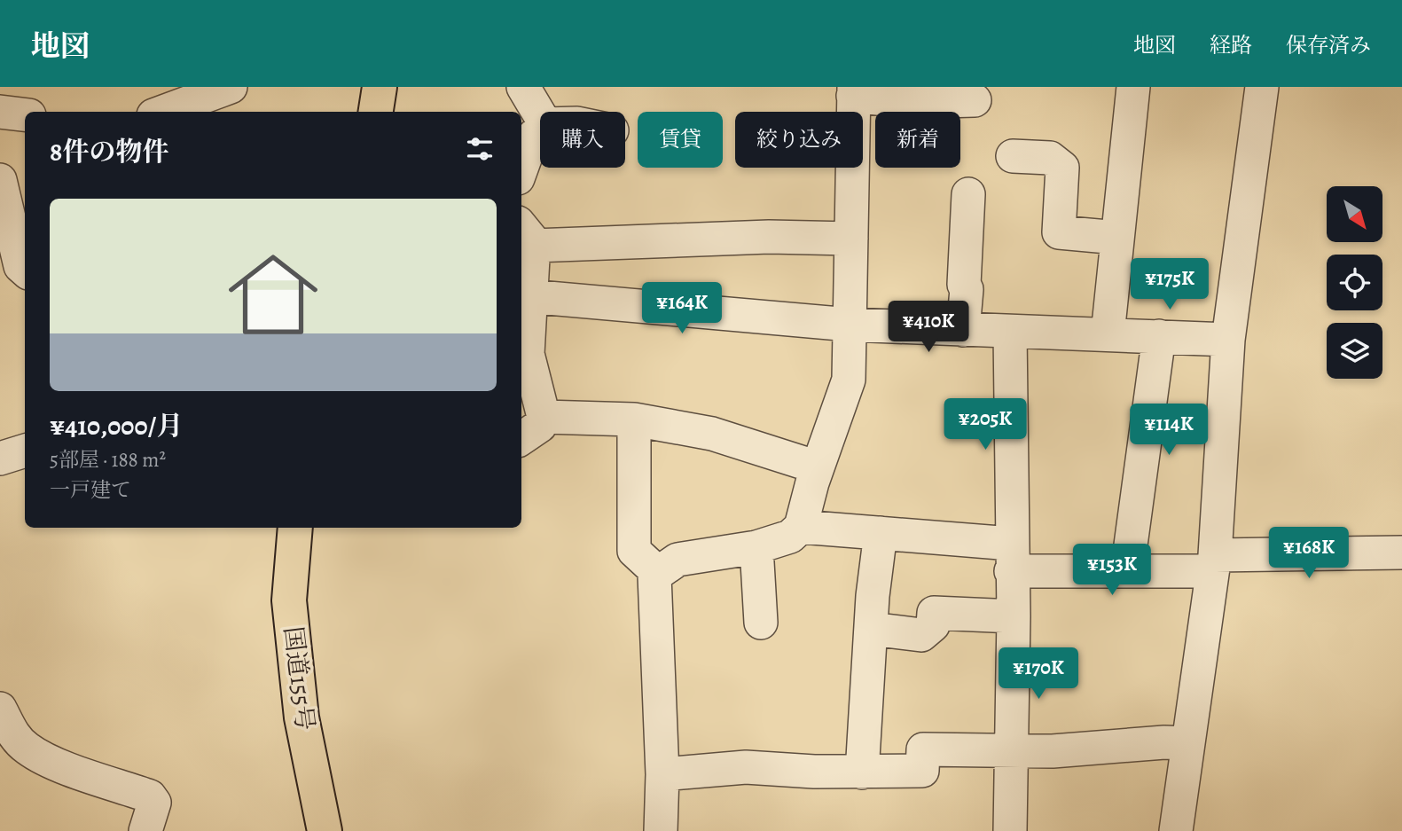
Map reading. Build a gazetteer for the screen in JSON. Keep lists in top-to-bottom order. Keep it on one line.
{"streets":{"highway":["国道155号"]},"north":"bottom right","page":{"header":"地図","nav":["地図","経路","保存済み"],"chip":["購入","賃貸","絞り込み","新着"],"heading":"8件の物件","list":[{"name":"¥410,000/月","note":"5部屋 · 188 m² · 一戸建て"}],"price":["¥175K","¥164K","¥410K","¥205K","¥114K","¥168K","¥153K","¥170K"]}}
